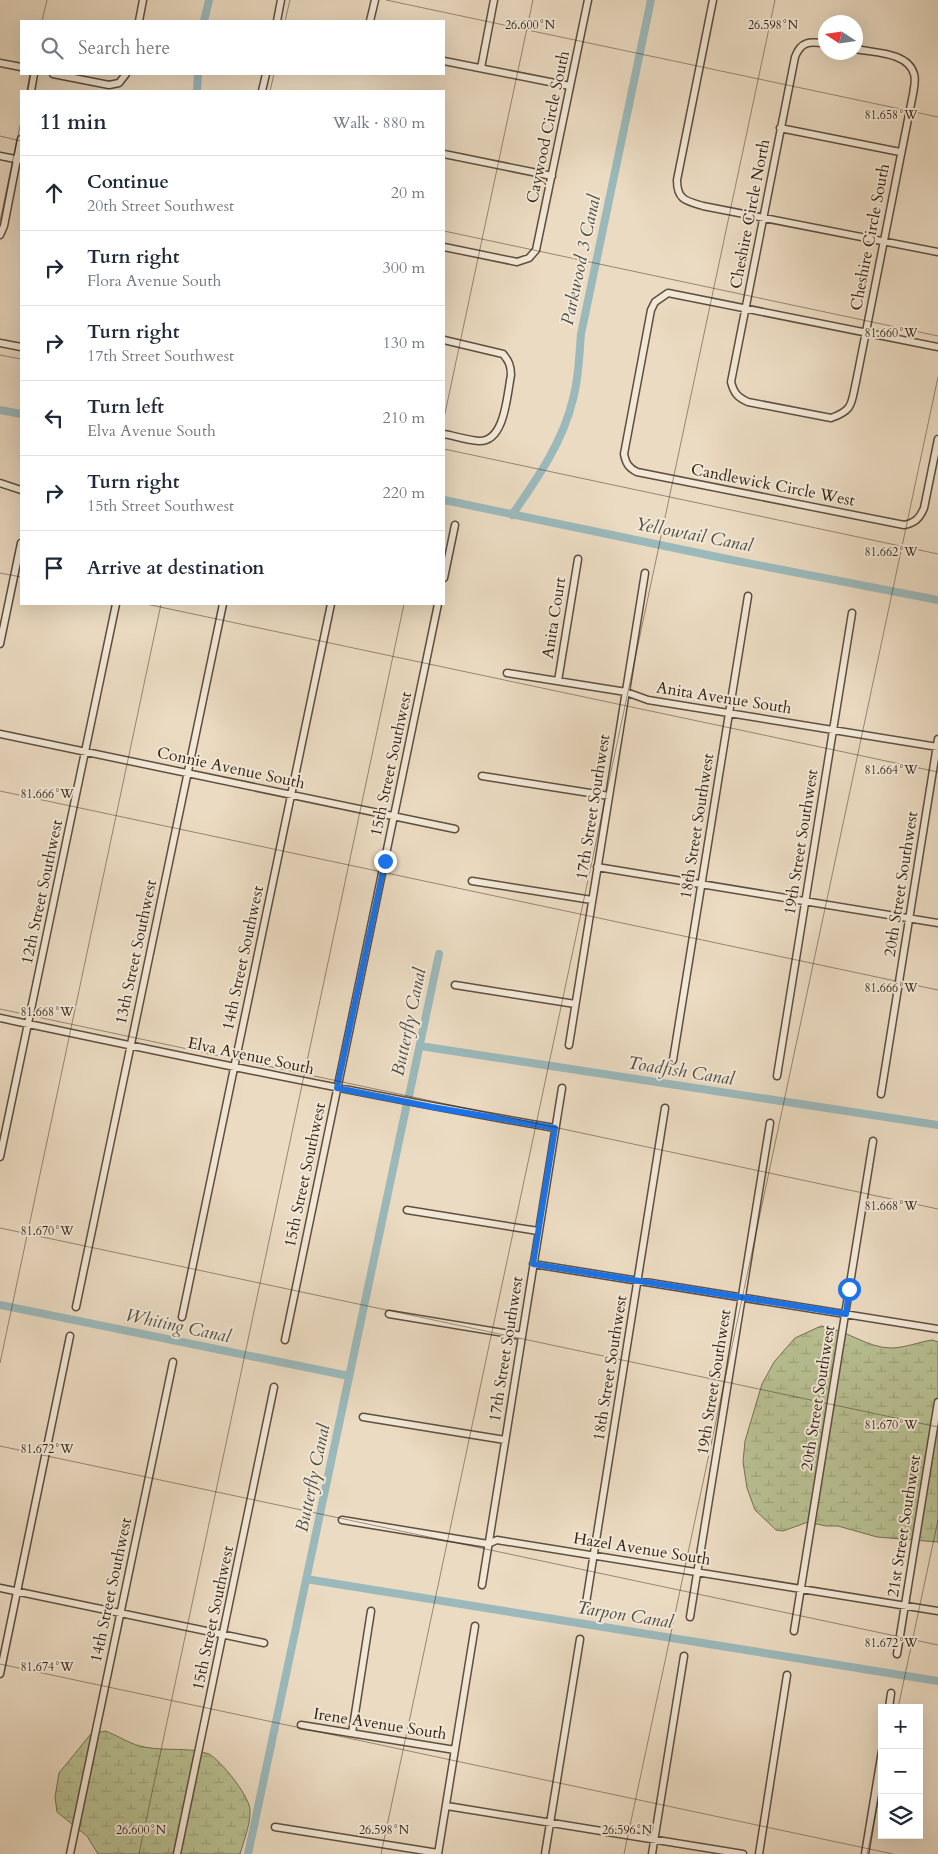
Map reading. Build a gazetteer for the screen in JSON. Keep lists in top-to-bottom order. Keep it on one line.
{"streets":{"street":["Caywood Circle South","Cheshire Circle North","Cheshire Circle South","Candlewick Circle West","Anita Court","Anita Avenue South","15th Street Southwest","Connie Avenue South","17th Street Southwest","18th Street Southwest","19th Street Southwest","20th Street Southwest","12th Street Southwest","13th Street Southwest","14th Street Southwest","Elva Avenue South","21st Street Southwest","Hazel Avenue South","Irene Avenue South"]},"crossings":[["Cheshire Circle North","Cheshire Circle South"],["Cheshire Circle North","Candlewick Circle West"],["Anita Court","Anita Avenue South"],["Anita Avenue South","17th Street Southwest"],["Anita Avenue South","18th Street Southwest"],["Anita Avenue South","19th Street Southwest"],["Anita Avenue South","20th Street Southwest"],["15th Street Southwest","Connie Avenue South"],["15th Street Southwest","Elva Avenue South"],["Connie Avenue South","12th Street Southwest"],["Connie Avenue South","13th Street Southwest"],["Connie Avenue South","14th Street Southwest"],["17th Street Southwest","Elva Avenue South"],["17th Street Southwest","Hazel Avenue South"],["18th Street Southwest","Hazel Avenue South"],["19th Street Southwest","Hazel Avenue South"],["20th Street Southwest","Hazel Avenue South"],["12th Street Southwest","Elva Avenue South"],["13th Street Southwest","Elva Avenue South"],["14th Street Southwest","Elva Avenue South"],["21st Street Southwest","Hazel Avenue South"]],"water":["Parkwood 3 Canal","Yellowtail Canal","Butterfly Canal","Toadfish Canal","Whiting Canal","Tarpon Canal"],"north":"left","page":{"search":"Search here","heading":["11 min","Walk · 880 m"],"list":[["Continue","20th Street Southwest","20 m"],["Turn right","Flora Avenue South","300 m"],["Turn right","17th Street Southwest","130 m"],["Turn left","Elva Avenue South","210 m"],["Turn right","15th Street Southwest","220 m"],"Arrive at destination"],"map_buttons":["+","−"]},"coordinates":["26.600°N","26.598°N","81.658°W","81.660°W","81.662°W","81.664°W","81.666°W","81.668°W","81.670°W","81.672°W","81.674°W","26.596°N"]}
